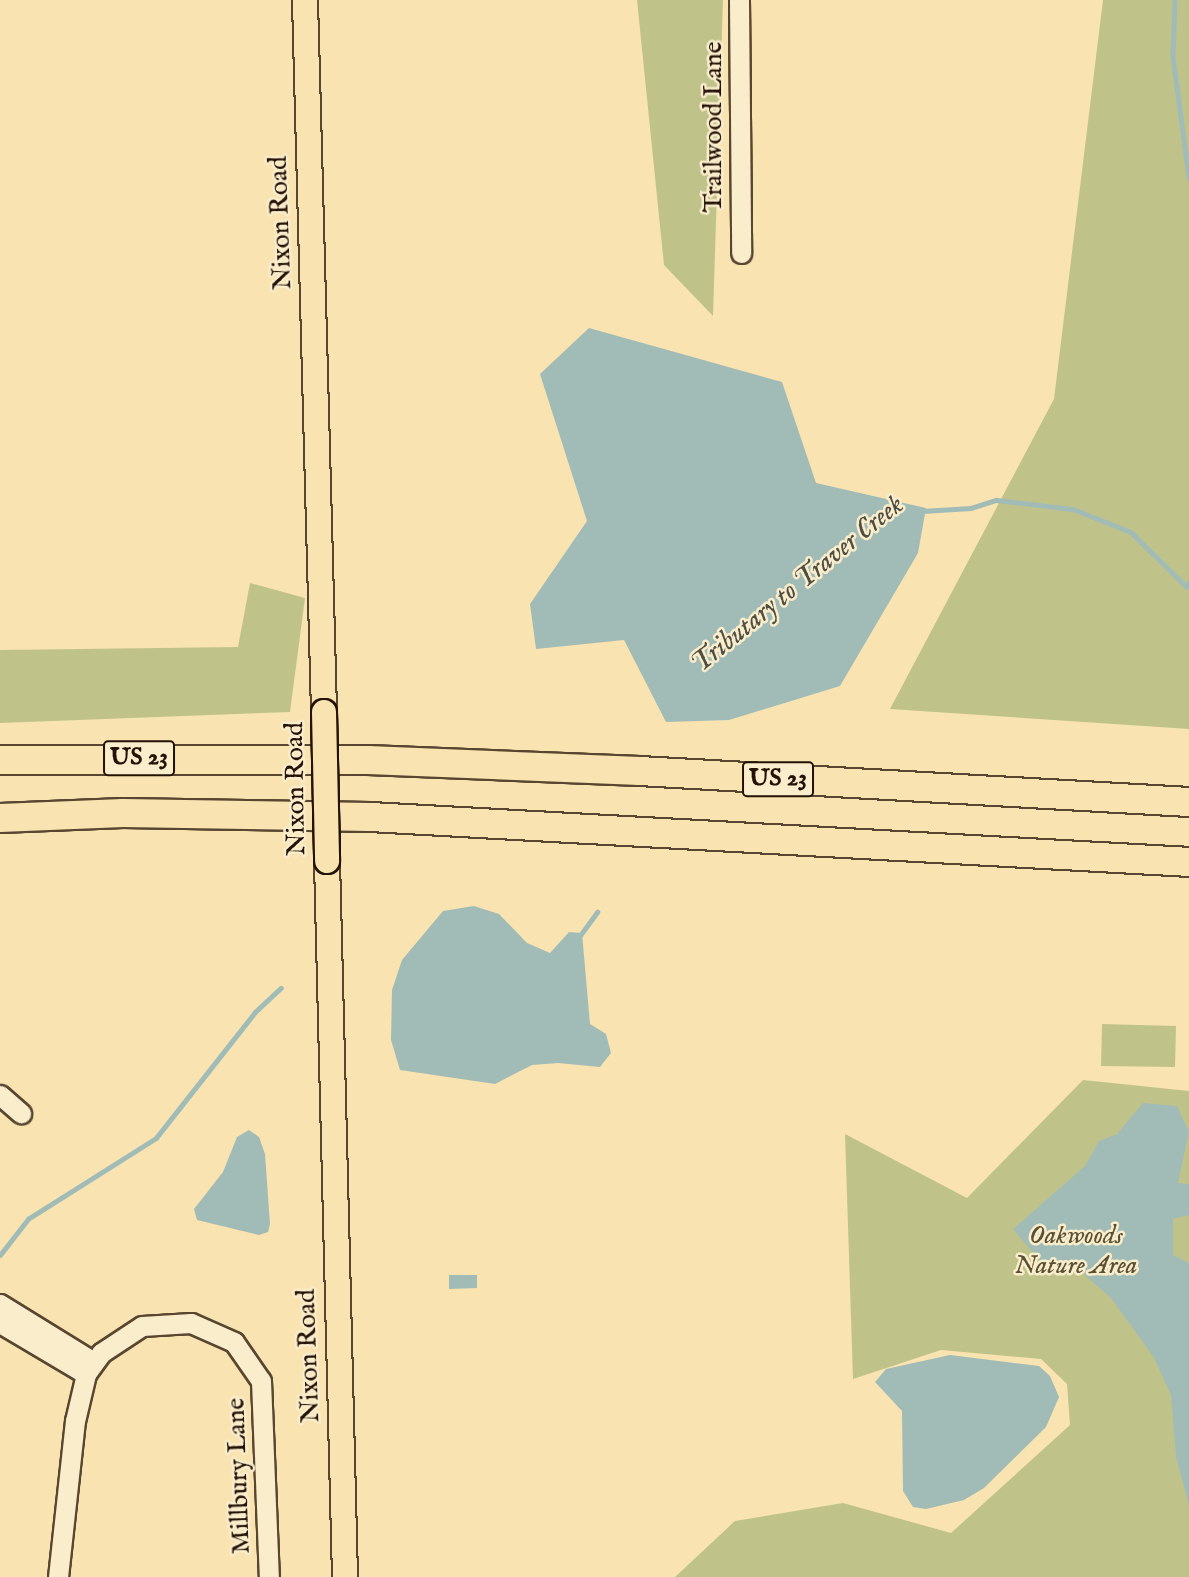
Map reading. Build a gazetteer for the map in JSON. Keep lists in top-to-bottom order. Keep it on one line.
{"streets":{"highway":["US 23"],"main road":["Nixon Road"],"street":["Trailwood Lane","Millbury Lane"]},"water":["Tributary to Traver Creek"],"parks":["Oakwoods Nature Area"]}
